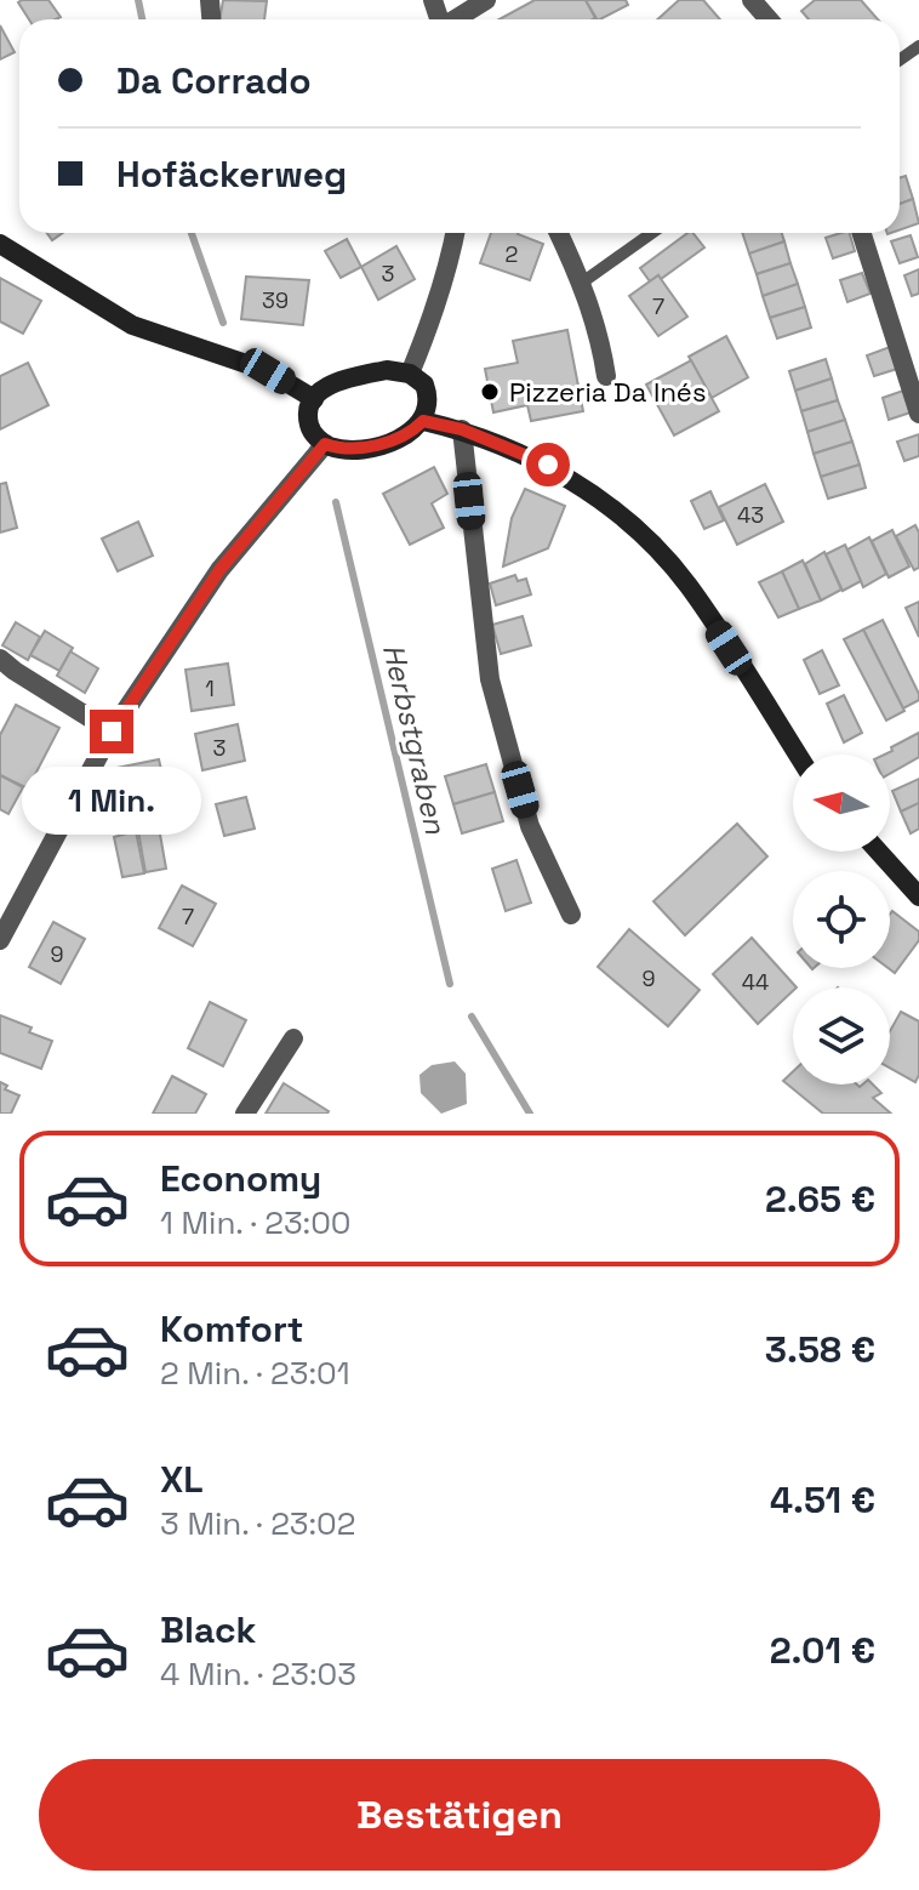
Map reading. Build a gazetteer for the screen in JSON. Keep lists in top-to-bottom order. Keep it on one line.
{"water":["Herbstgraben"],"places":["Pizzeria Da Inés"],"house_numbers":["2","3","39","7","43","1","3","7","9","9","44"],"north":"left","page":{"banner":["Da Corrado","Hofäckerweg"],"bubble":"1 Min.","list":[{"name":"Economy","note":"1 Min. · 23:00","value":"2.65 €"},{"name":"Komfort","note":"2 Min. · 23:01","value":"3.58 €"},{"name":"XL","note":"3 Min. · 23:02","value":"4.51 €"},{"name":"Black","note":"4 Min. · 23:03","value":"2.01 €"}],"buttons":"Bestätigen"}}
